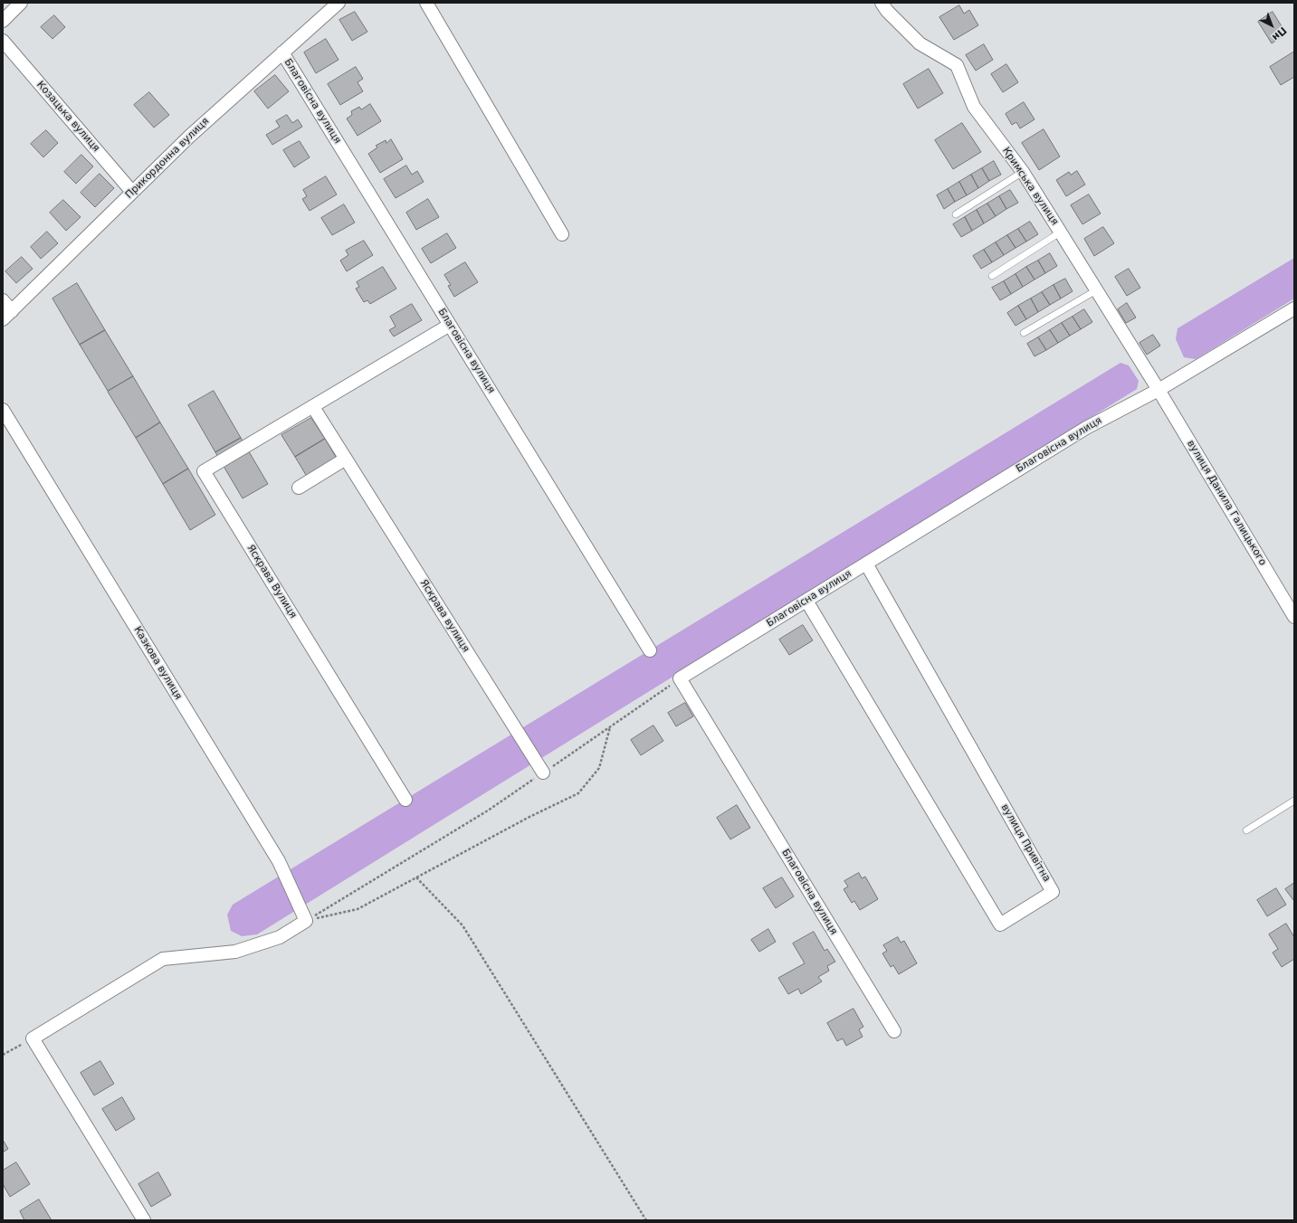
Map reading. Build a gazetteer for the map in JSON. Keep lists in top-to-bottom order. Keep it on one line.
{"streets":{"street":["Благовісна вулиця","Козацька вулиця","Прикордонна вулиця","Кримська вулиця","вулиця Данила Галицького","Яскрава Вулиця","Яскрава вулиця","Казкова вулиця","вулиця Привітна"]},"crossings":[["Благовісна вулиця","Прикордонна вулиця"],["Благовісна вулиця","Кримська вулиця"],["Благовісна вулиця","вулиця Данила Галицького"],["Благовісна вулиця","вулиця Привітна"],["Козацька вулиця","Прикордонна вулиця"],["Кримська вулиця","вулиця Данила Галицького"],["Яскрава Вулиця","Яскрава вулиця"]],"north":"bottom right"}
